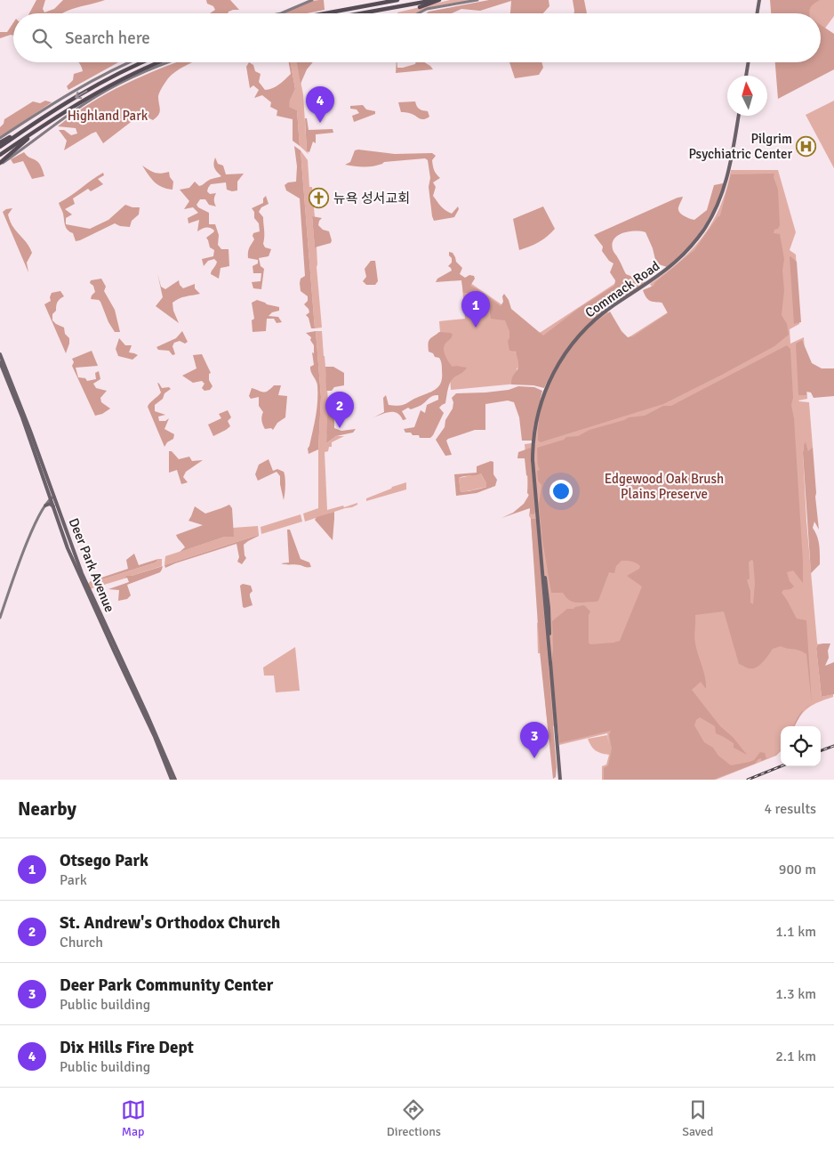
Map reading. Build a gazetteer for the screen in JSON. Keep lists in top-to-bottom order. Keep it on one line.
{"streets":{"main road":["Commack Road","Deer Park Avenue"]},"parks":["Highland Park","Edgewood Oak Brush Plains Preserve"],"places":{"hospital":["Pilgrim Psychiatric Center"],"church":["뉴욕 성서교회"]},"north":"top","page":{"search":"Search here","pins":["4","1","2","3"],"heading":["Nearby","4 results"],"list":[{"mark":"1","name":"Otsego Park","note":"Park","value":"900 m"},{"mark":"2","name":"St. Andrew's Orthodox Church","note":"Church","value":"1.1 km"},{"mark":"3","name":"Deer Park Community Center","note":"Public building","value":"1.3 km"},{"mark":"4","name":"Dix Hills Fire Dept","note":"Public building","value":"2.1 km"}],"nav":["Map","Directions","Saved"]}}
